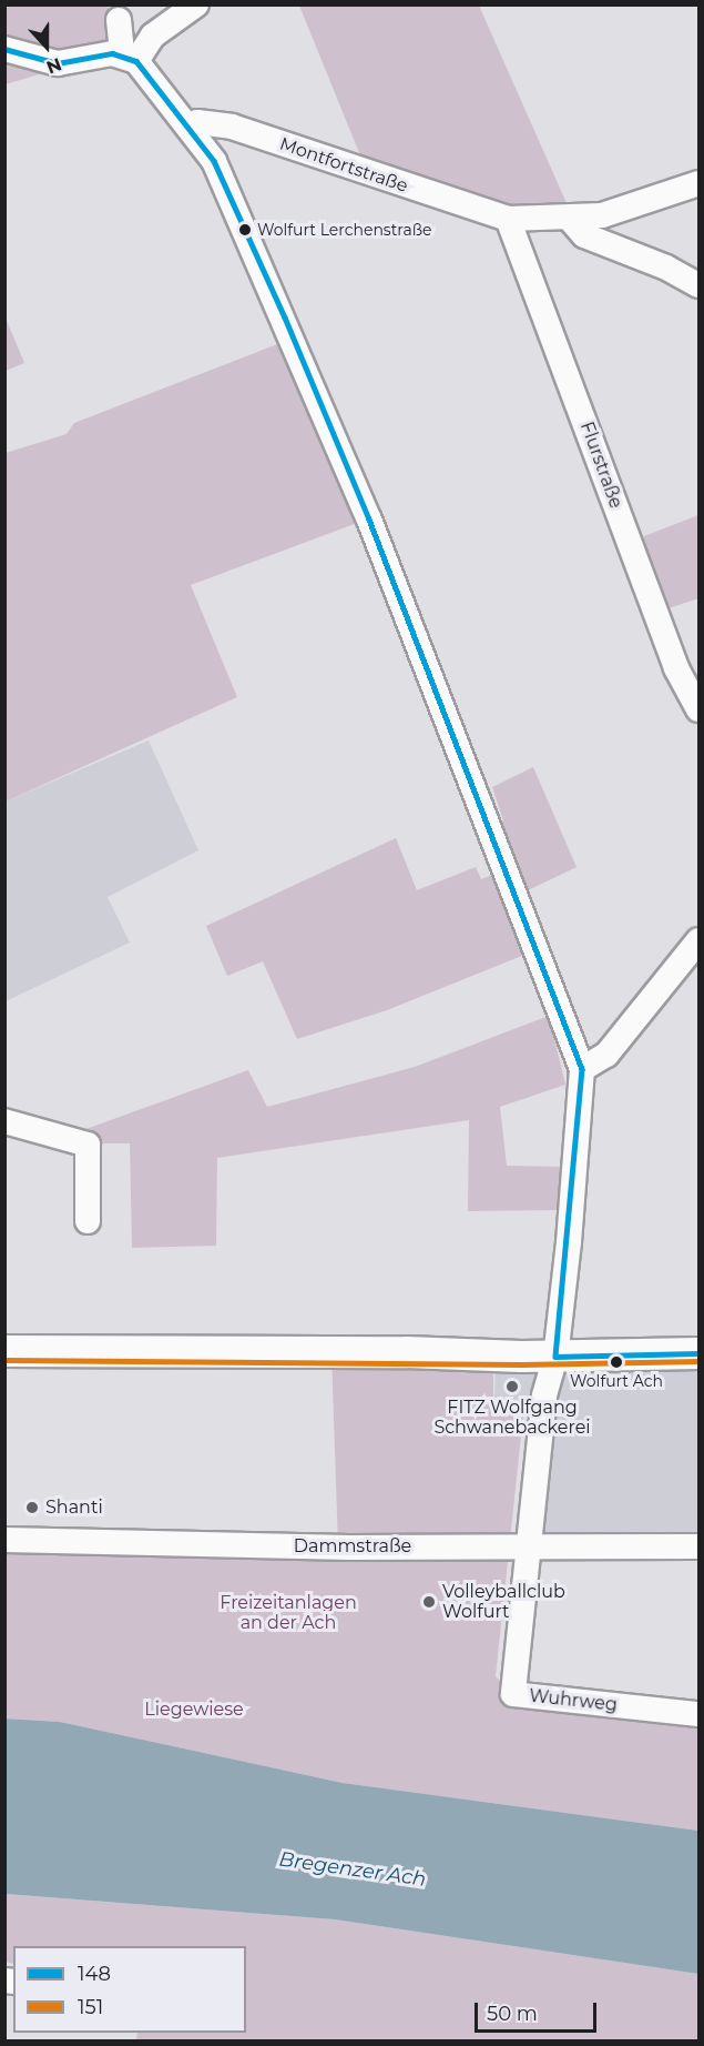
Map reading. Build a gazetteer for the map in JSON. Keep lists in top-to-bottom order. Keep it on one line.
{"streets":{"street":["Montfortstraße","Flurstraße","Dammstraße","Wuhrweg"]},"crossings":[["Montfortstraße","Flurstraße"],["Dammstraße","Wuhrweg"]],"water":["Bregenzer Ach"],"parks":["Freizeitanlagen an der Ach","Liegewiese"],"places":["Wolfurt Lerchenstraße","Wolfurt Ach","FITZ Wolfgang Schwanebackerei","Shanti","Volleyballclub Wolfurt"],"lines":["transit line 148","transit line 151"],"legend":["148","151"],"scale_bar":"50 m","north":"bottom"}
